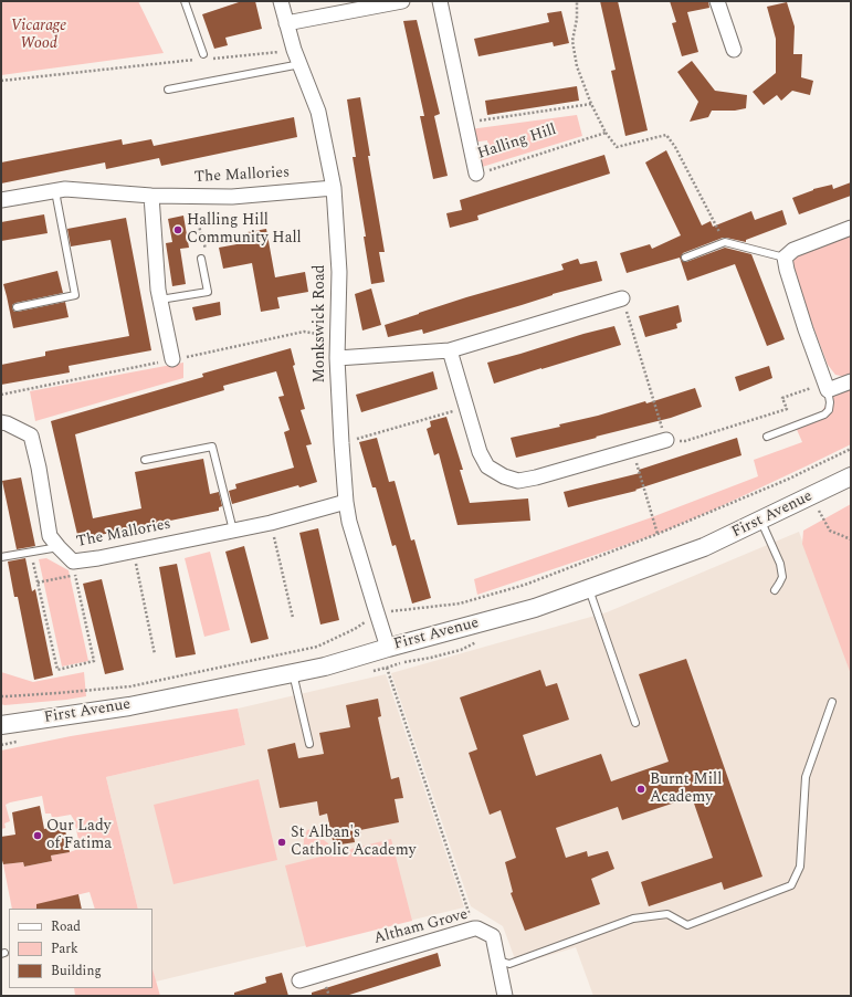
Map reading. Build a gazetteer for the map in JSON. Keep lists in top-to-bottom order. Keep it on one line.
{"streets":{"street":["Halling Hill","The Mallories","Monkswick Road","First Avenue","Altham Grove"]},"crossings":[["The Mallories","Monkswick Road"],["Monkswick Road","First Avenue"]],"parks":["Vicarage Wood"],"places":["Halling Hill Community Hall","Burnt Mill Academy","Our Lady of Fatima","St Alban's Catholic Academy"],"legend":["Road","Park","Building"]}
